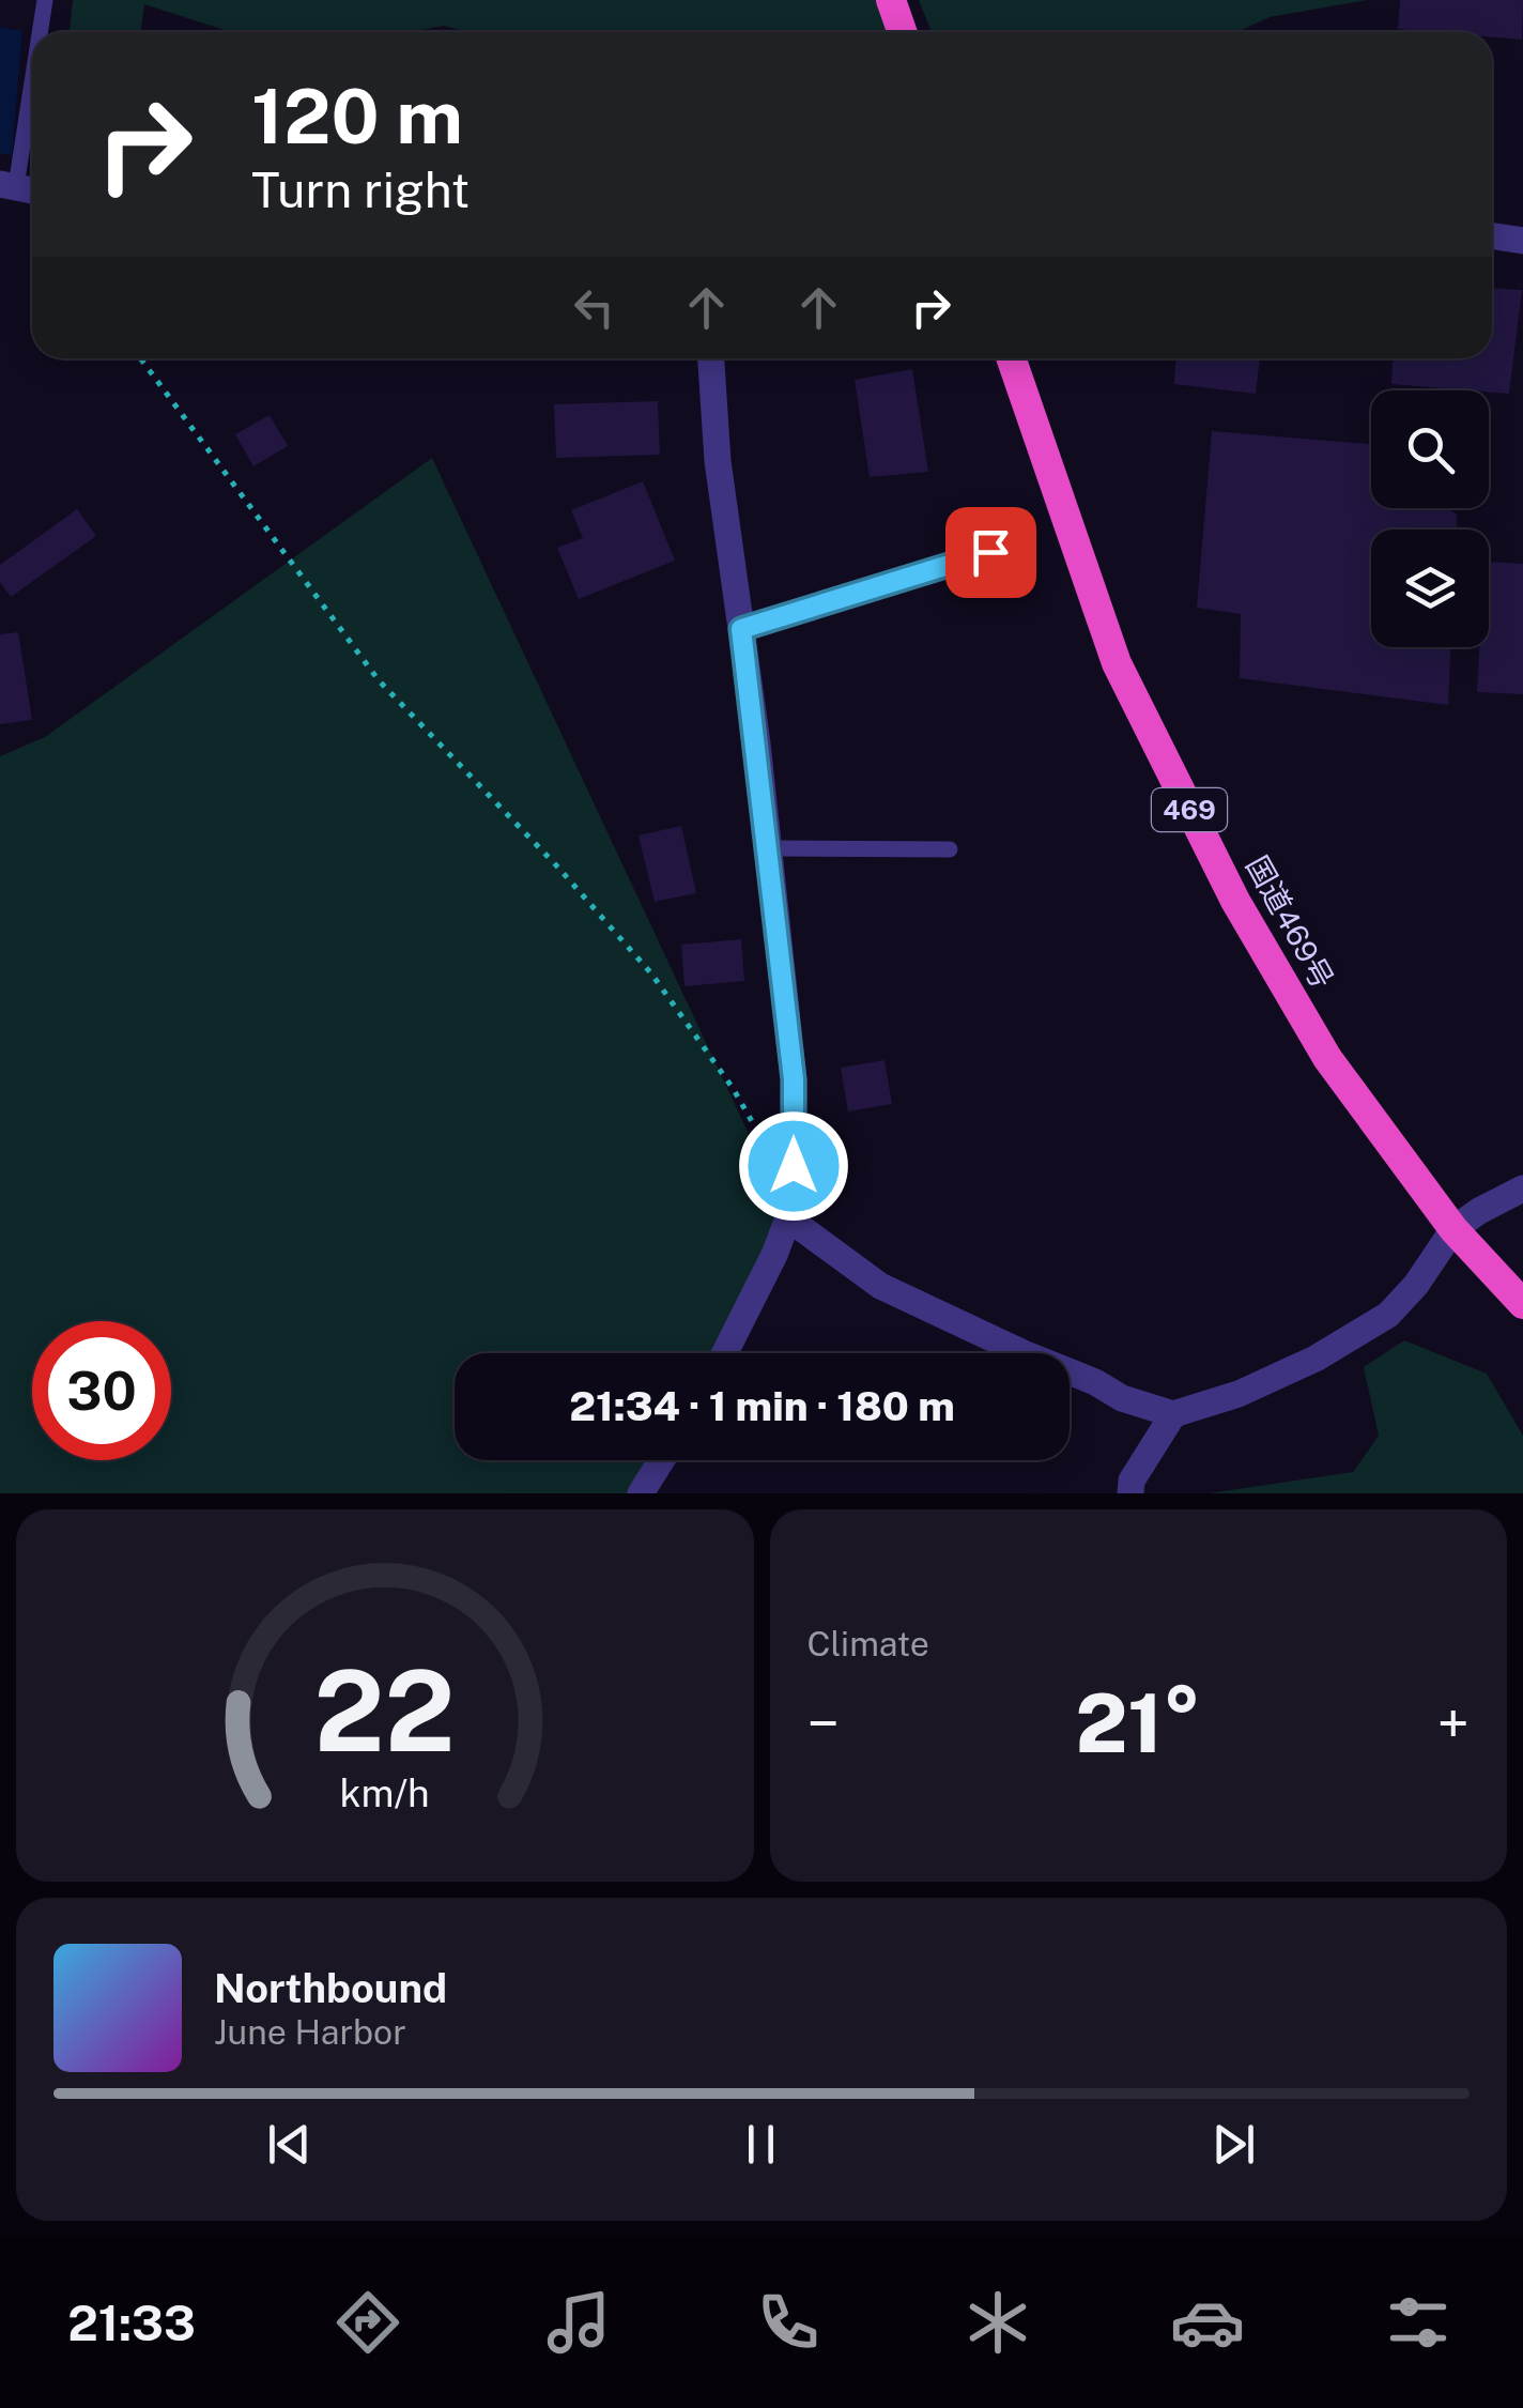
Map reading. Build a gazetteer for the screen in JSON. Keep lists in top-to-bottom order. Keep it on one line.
{"streets":{"highway":["469","国道469号"]},"page":{"turn":["120 m","Turn right"],"limit":"30","trip":"21:34 · 1 min · 180 m","tile":"Climate","heat":["−","21°","+"],"song":["Northbound","June Harbor"],"tabs":"21:33","gauge":["22","km/h"]}}
